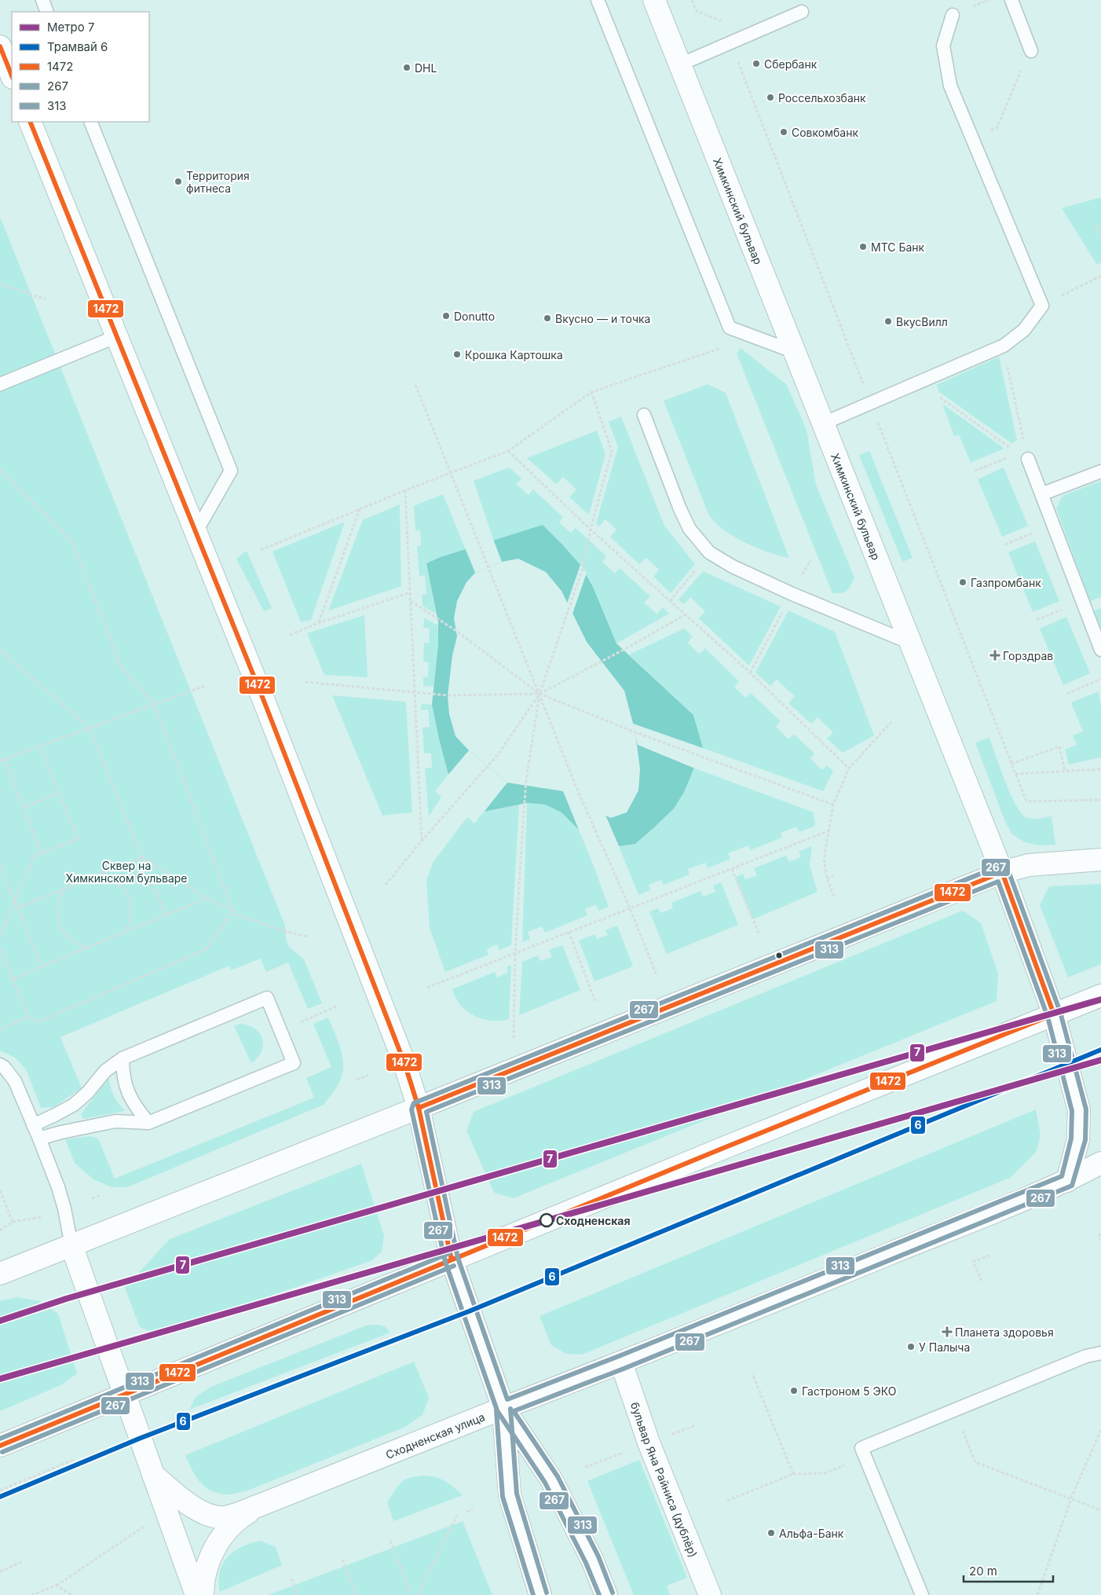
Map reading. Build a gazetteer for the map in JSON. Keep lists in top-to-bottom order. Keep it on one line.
{"streets":{"main road":["Химкинский бульвар","Сходненская улица","бульвар Яна Райниса (дублёр)"]},"crossings":[["Сходненская улица","бульвар Яна Райниса (дублёр)"]],"parks":["Сквер на Химкинском бульваре"],"places":{"other":["Сбербанк","DHL","Россельхозбанк","Совкомбанк","Территория фитнеса","МТС Банк","Donutto","Вкусно — и точка","ВкусВилл","Крошка Картошка","Газпромбанк","Сходненская","У Палыча","Гастроном 5 ЭКО","Альфа-Банк"],"health":["Горздрав","Планета здоровья"]},"lines":["transit line 1472","transit line 267","transit line 313","metro line 7","tram line 6"],"legend":["Метро 7","Трамвай 6","1472","267","313"],"scale_bar":"20 m"}
